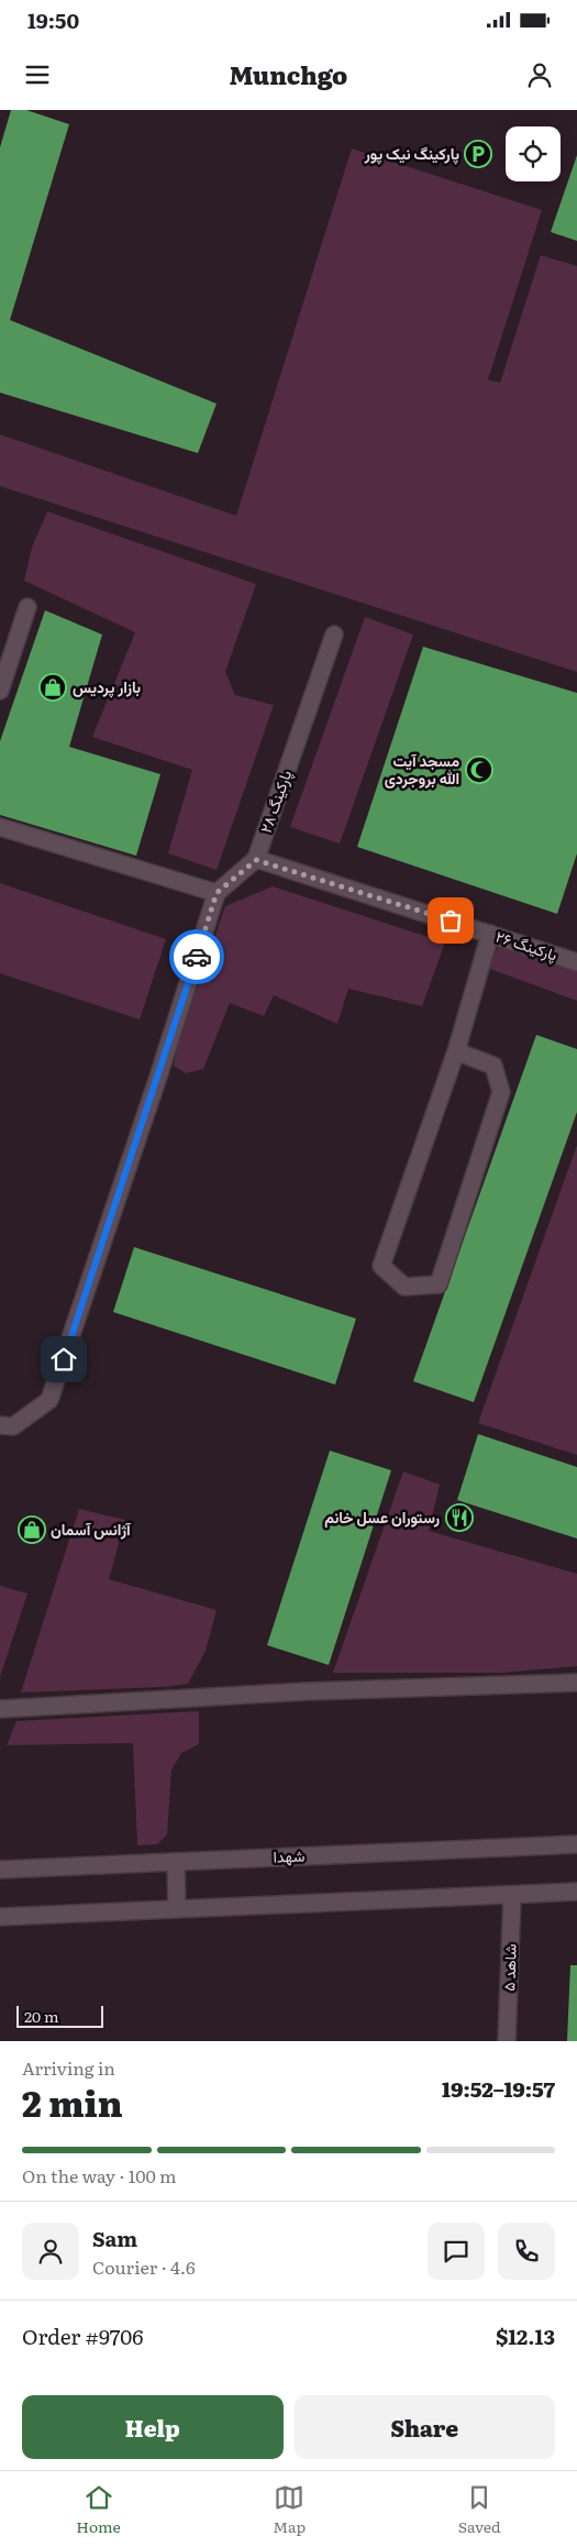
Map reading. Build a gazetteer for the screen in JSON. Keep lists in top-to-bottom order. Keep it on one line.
{"streets":{"main road":["پارکینگ ۲۸","پارکینگ ۲۶","شهدا","شاهد ۵"]},"crossings":[["پارکینگ ۲۸","پارکینگ ۲۶"]],"places":{"parking":["پارکینگ نیک پور"],"shop":["بازار پردیس","آژانس آسمان"],"mosque":["مسجد آیت الله بروجردی"],"restaurant":["رستوران عسل خانم"]},"scale_bar":"20 m","page":{"status":"19:50","header":"Munchgo","scale":"20 m","heading":["2 min","Arriving in","19:52–19:57"],"panel":["Sam","Courier · 4.6","Order #9706","$12.13"],"bar":"On the way · 100 m","buttons":["Help","Share"],"tabs":["Home","Map","Saved"]}}
